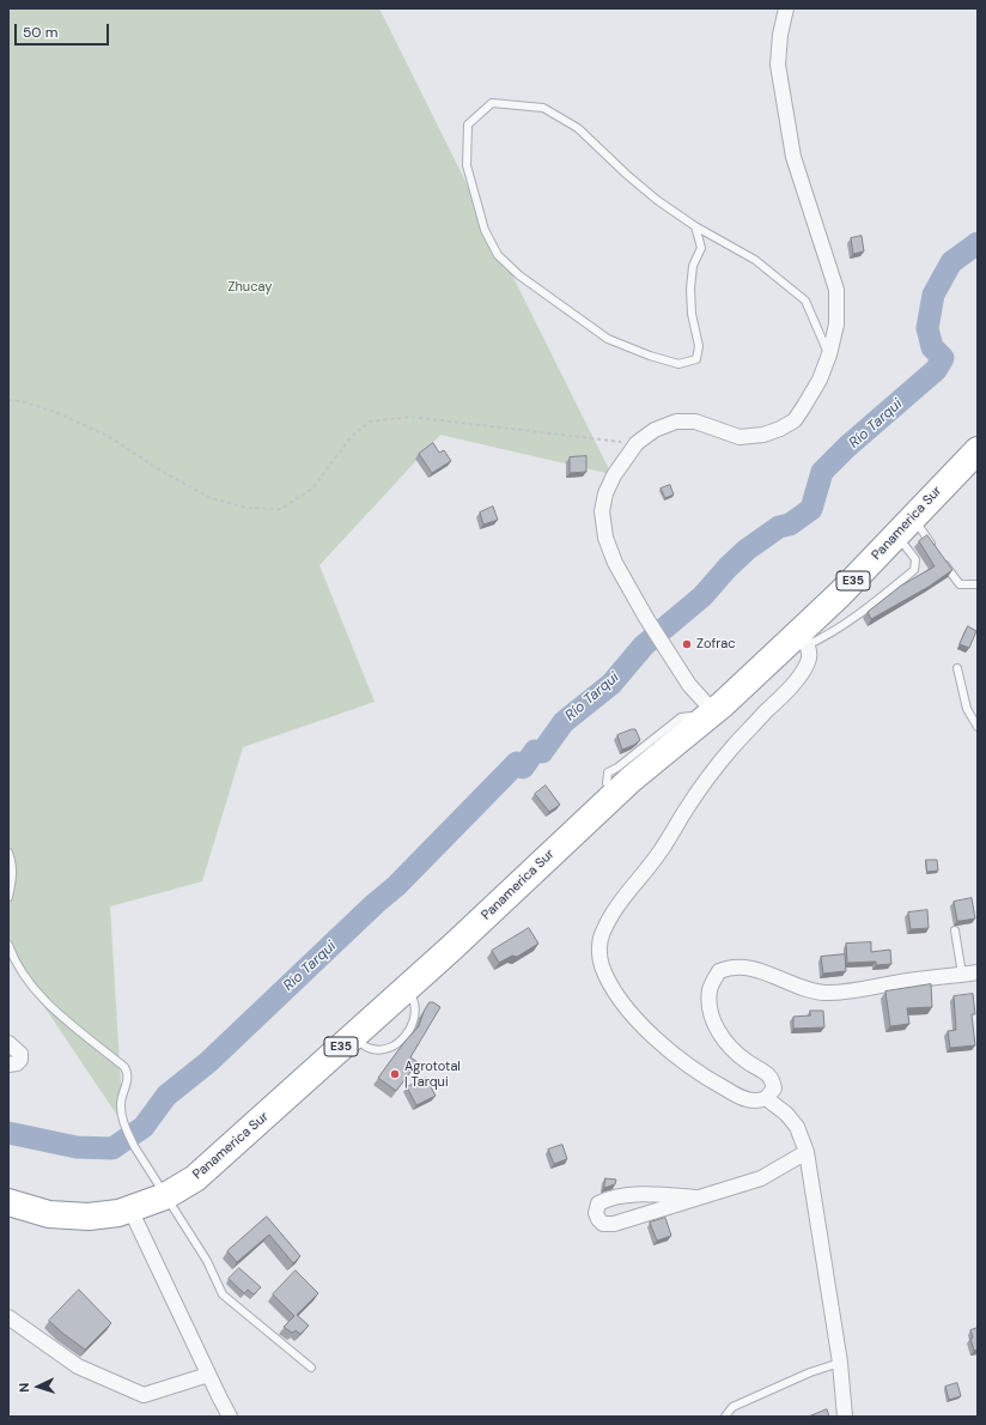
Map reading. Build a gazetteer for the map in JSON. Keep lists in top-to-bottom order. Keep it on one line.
{"streets":{"highway":["Panamerica Sur","E35"]},"water":["Río Tarqui"],"parks":["Zhucay"],"places":["Zofrac","Agrototal | Tarqui"],"scale_bar":"50 m","north":"left"}
